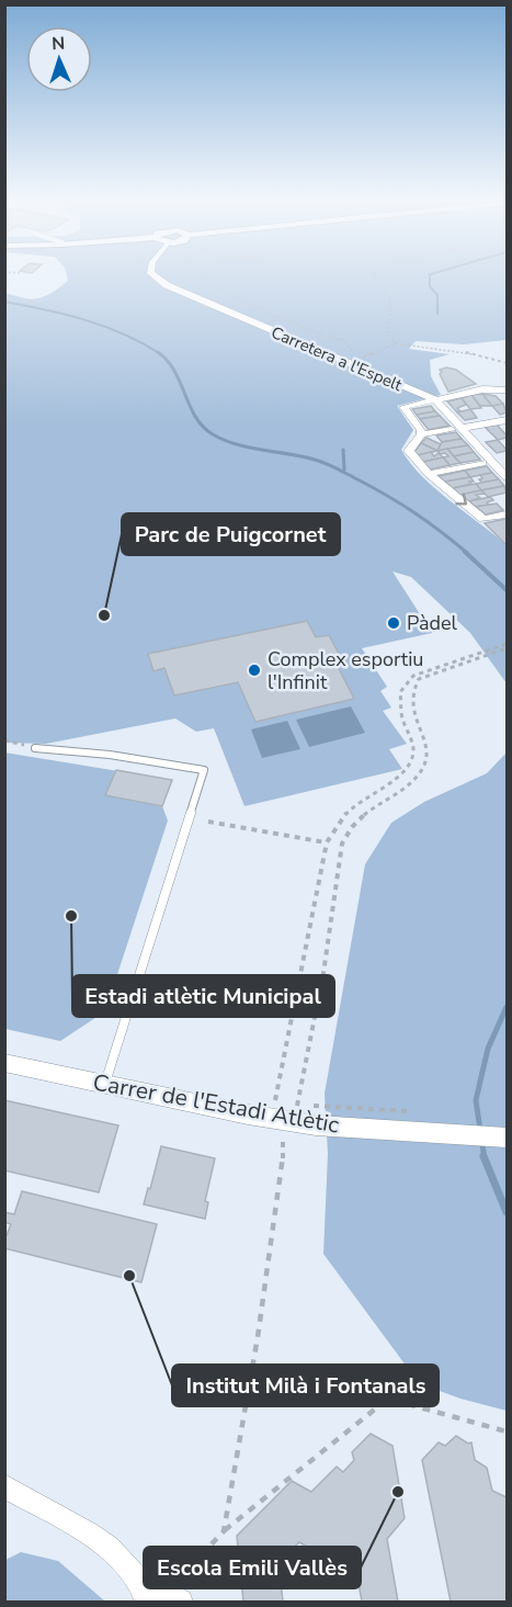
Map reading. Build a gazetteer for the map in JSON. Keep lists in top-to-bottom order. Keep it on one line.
{"streets":{"street":["Carretera a l'Espelt","Carrer de l'Estadi Atlètic"]},"places":["Parc de Puigcornet","Pàdel","Complex esportiu l'Infinit","Estadi atlètic Municipal","Institut Milà i Fontanals","Escola Emili Vallès"],"north":"top"}
